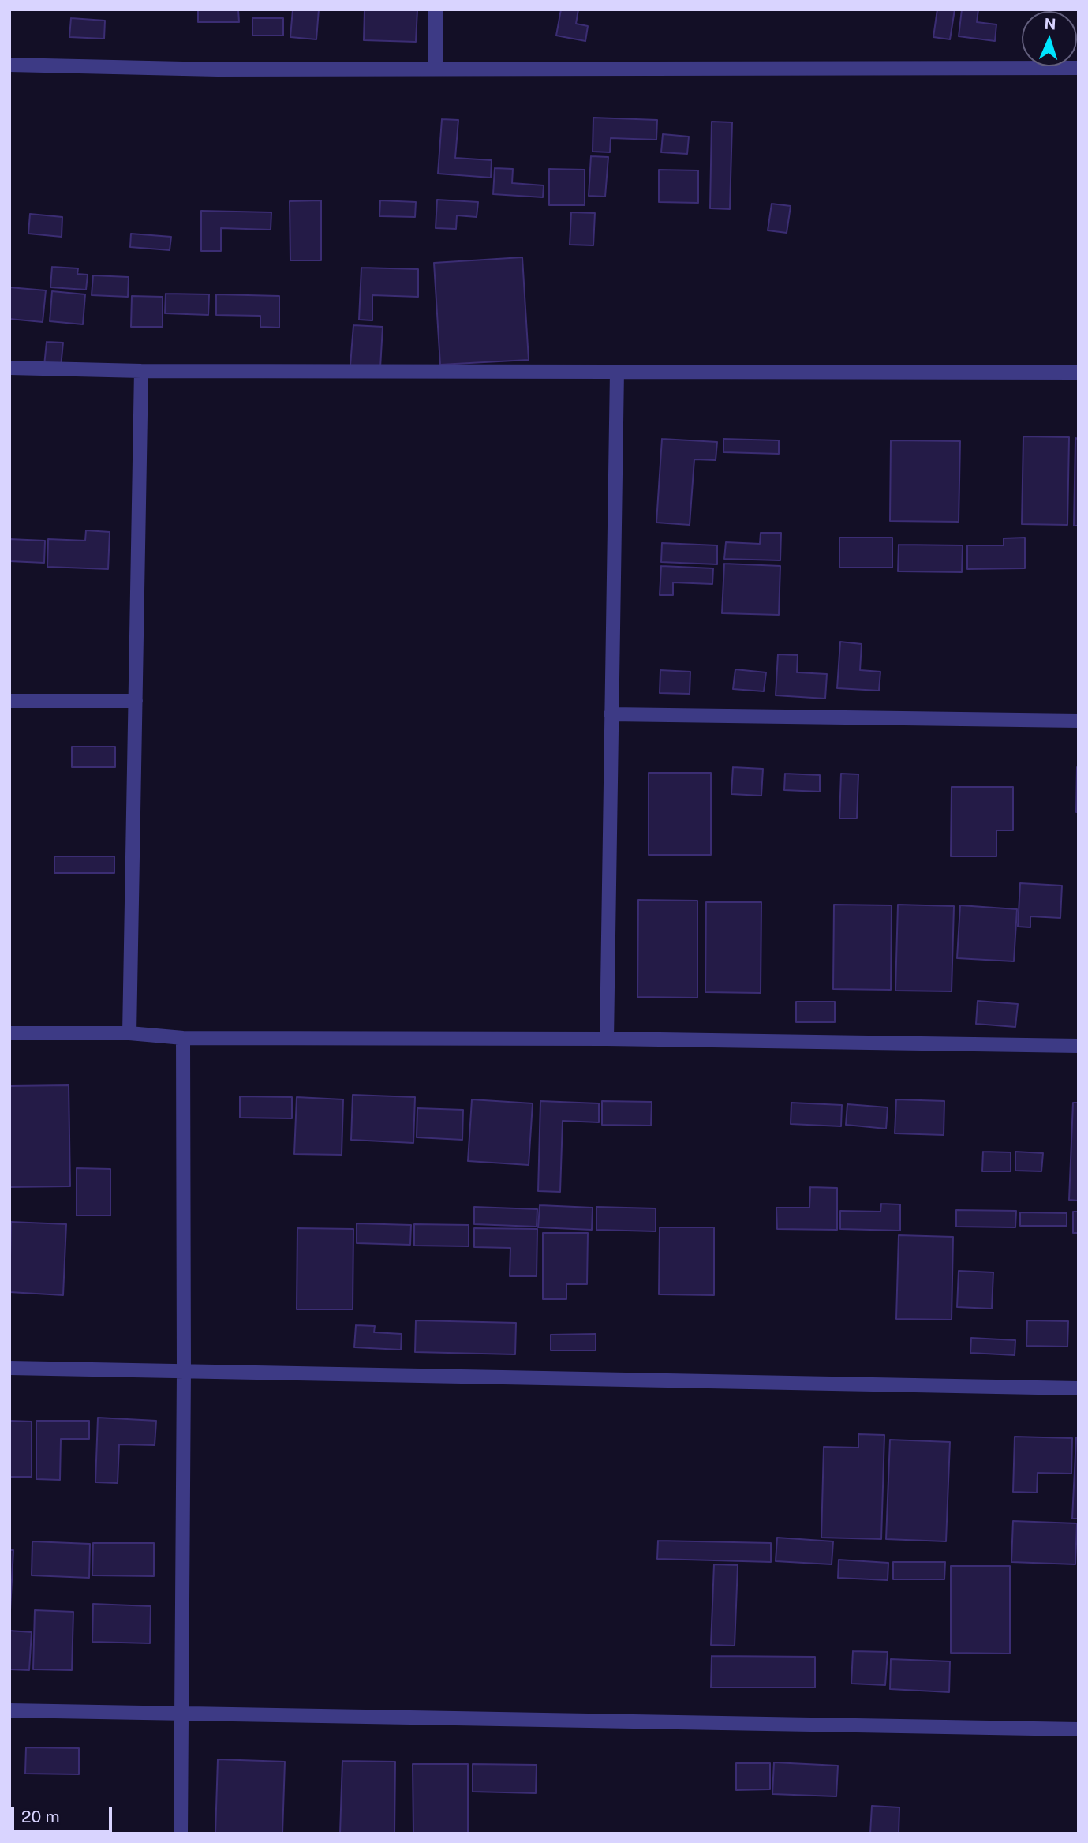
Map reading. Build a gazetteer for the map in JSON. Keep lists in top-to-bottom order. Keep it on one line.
{"scale_bar":"20 m","north":"top"}
